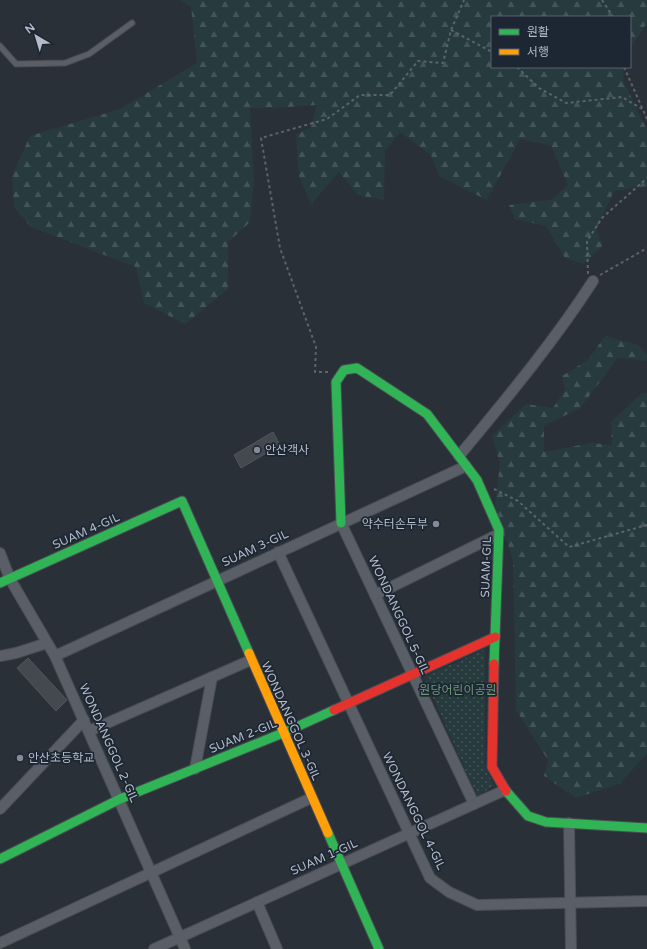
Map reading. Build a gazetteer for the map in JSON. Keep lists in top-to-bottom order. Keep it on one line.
{"streets":{"street":["SUAM 4-GIL","SUAM 3-GIL","SUAM-GIL","WONDANGGOL 5-GIL","WONDANGGOL 3-GIL","SUAM 2-GIL","WONDANGGOL 2-GIL","WONDANGGOL 4-GIL","SUAM 1-GIL"]},"crossings":[["SUAM 4-GIL","WONDANGGOL 3-GIL"],["SUAM 4-GIL","WONDANGGOL 2-GIL"],["SUAM 3-GIL","SUAM-GIL"],["SUAM 3-GIL","WONDANGGOL 5-GIL"],["SUAM 3-GIL","WONDANGGOL 3-GIL"],["SUAM 3-GIL","WONDANGGOL 2-GIL"],["SUAM 3-GIL","WONDANGGOL 4-GIL"],["SUAM-GIL","SUAM 2-GIL"],["SUAM-GIL","SUAM 1-GIL"],["WONDANGGOL 5-GIL","SUAM 2-GIL"],["WONDANGGOL 5-GIL","SUAM 1-GIL"],["WONDANGGOL 3-GIL","SUAM 2-GIL"],["WONDANGGOL 3-GIL","SUAM 1-GIL"],["SUAM 2-GIL","WONDANGGOL 2-GIL"],["SUAM 2-GIL","WONDANGGOL 4-GIL"],["WONDANGGOL 2-GIL","SUAM 1-GIL"],["WONDANGGOL 4-GIL","SUAM 1-GIL"]],"parks":["원당어린이공원"],"places":["안산객사","약수터손두부","안산초등학교"],"legend":["원활","서행"],"north":"top left"}
